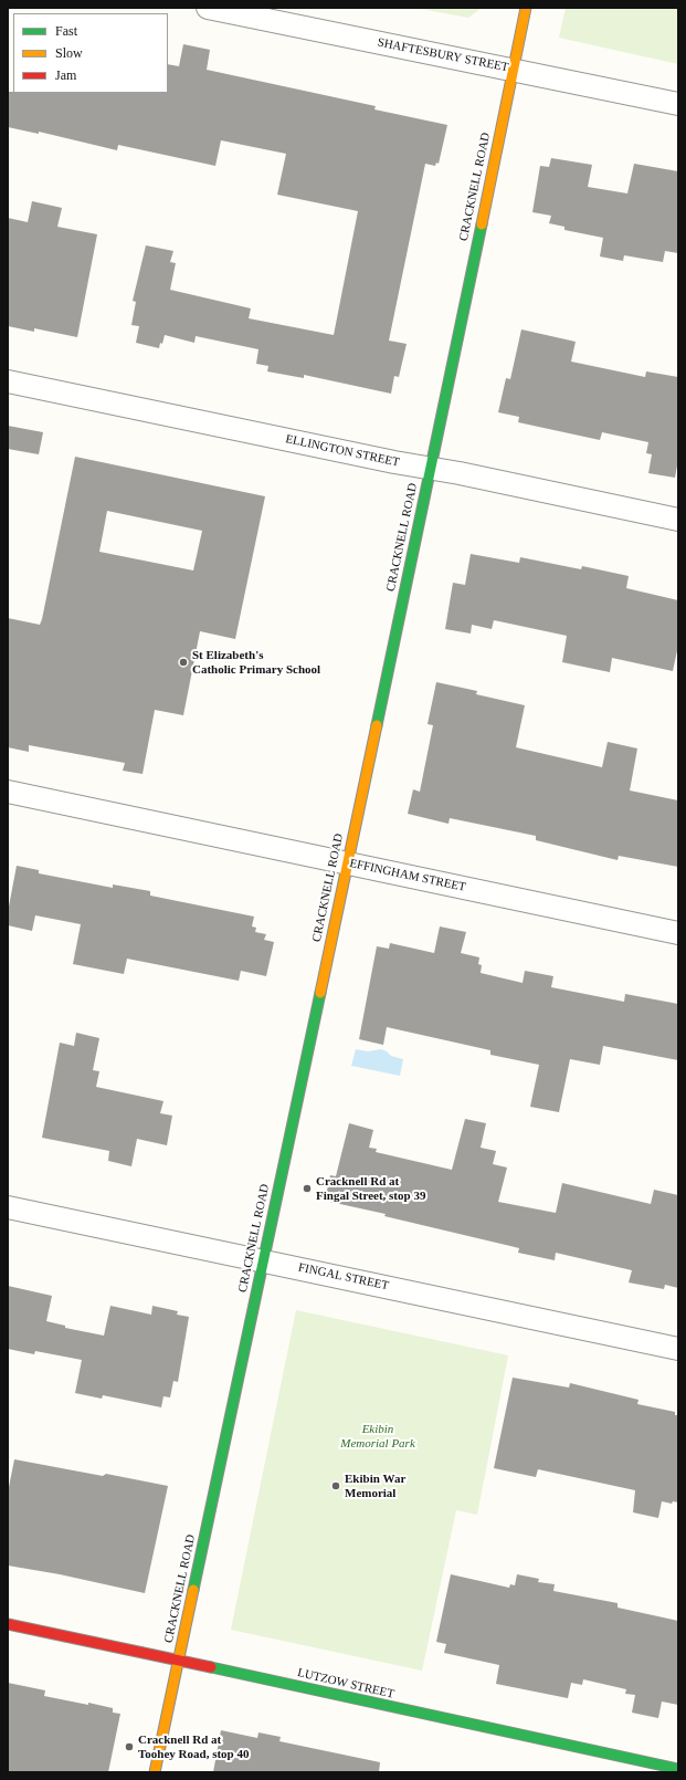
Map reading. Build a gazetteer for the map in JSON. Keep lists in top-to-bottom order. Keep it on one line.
{"streets":{"street":["SHAFTESBURY STREET","CRACKNELL ROAD","ELLINGTON STREET","EFFINGHAM STREET","FINGAL STREET","LUTZOW STREET"]},"crossings":[["SHAFTESBURY STREET","CRACKNELL ROAD"],["CRACKNELL ROAD","ELLINGTON STREET"],["CRACKNELL ROAD","EFFINGHAM STREET"],["CRACKNELL ROAD","FINGAL STREET"],["CRACKNELL ROAD","LUTZOW STREET"]],"parks":["Ekibin Memorial Park"],"places":["St Elizabeth's Catholic Primary School","Cracknell Rd at Fingal Street, stop 39","Ekibin War Memorial","Cracknell Rd at Toohey Road, stop 40"],"legend":["Fast","Slow","Jam"]}
